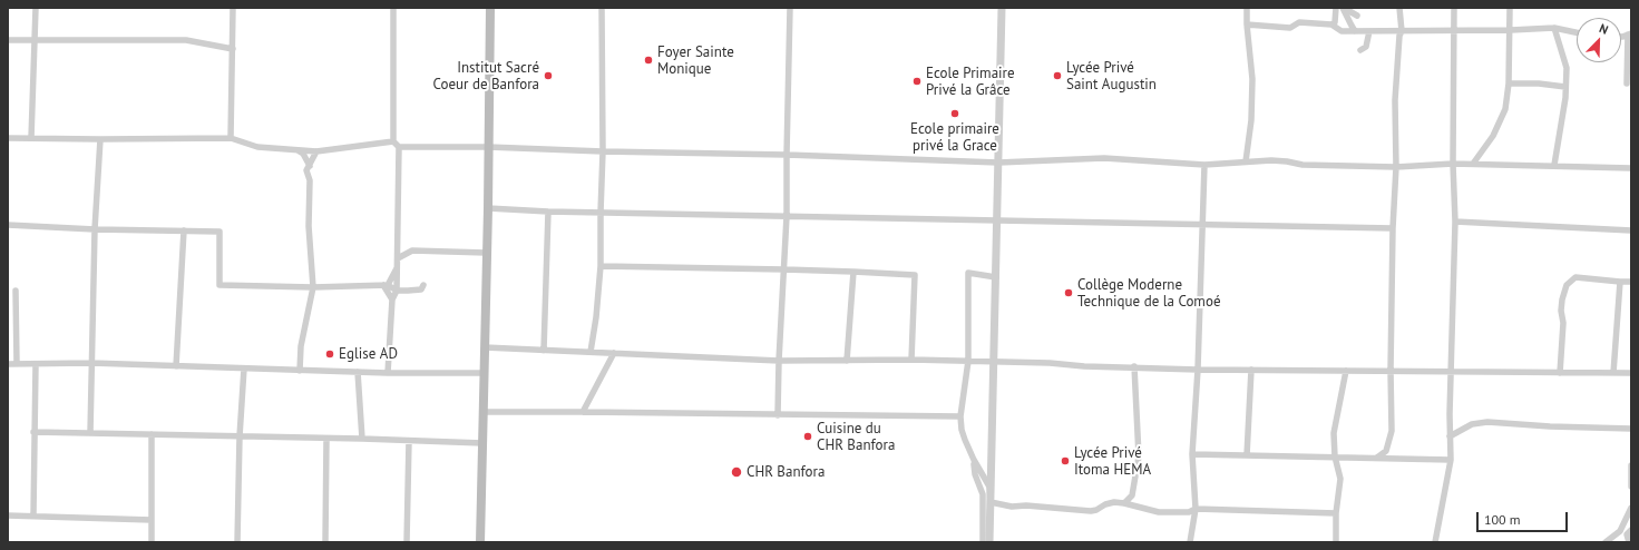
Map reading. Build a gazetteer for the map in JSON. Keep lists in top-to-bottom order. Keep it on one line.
{"places":["Foyer Sainte Monique","Institut Sacré Coeur de Banfora","Lycée Privé Saint Augustin","Ecole Primaire Privé la Grâce","Ecole primaire privé la Grace","Collège Moderne Technique de la Comoé","Eglise AD","Cuisine du CHR Banfora","Lycée Privé Itoma HEMA","CHR Banfora"],"scale_bar":"100 m","north":"top right"}
